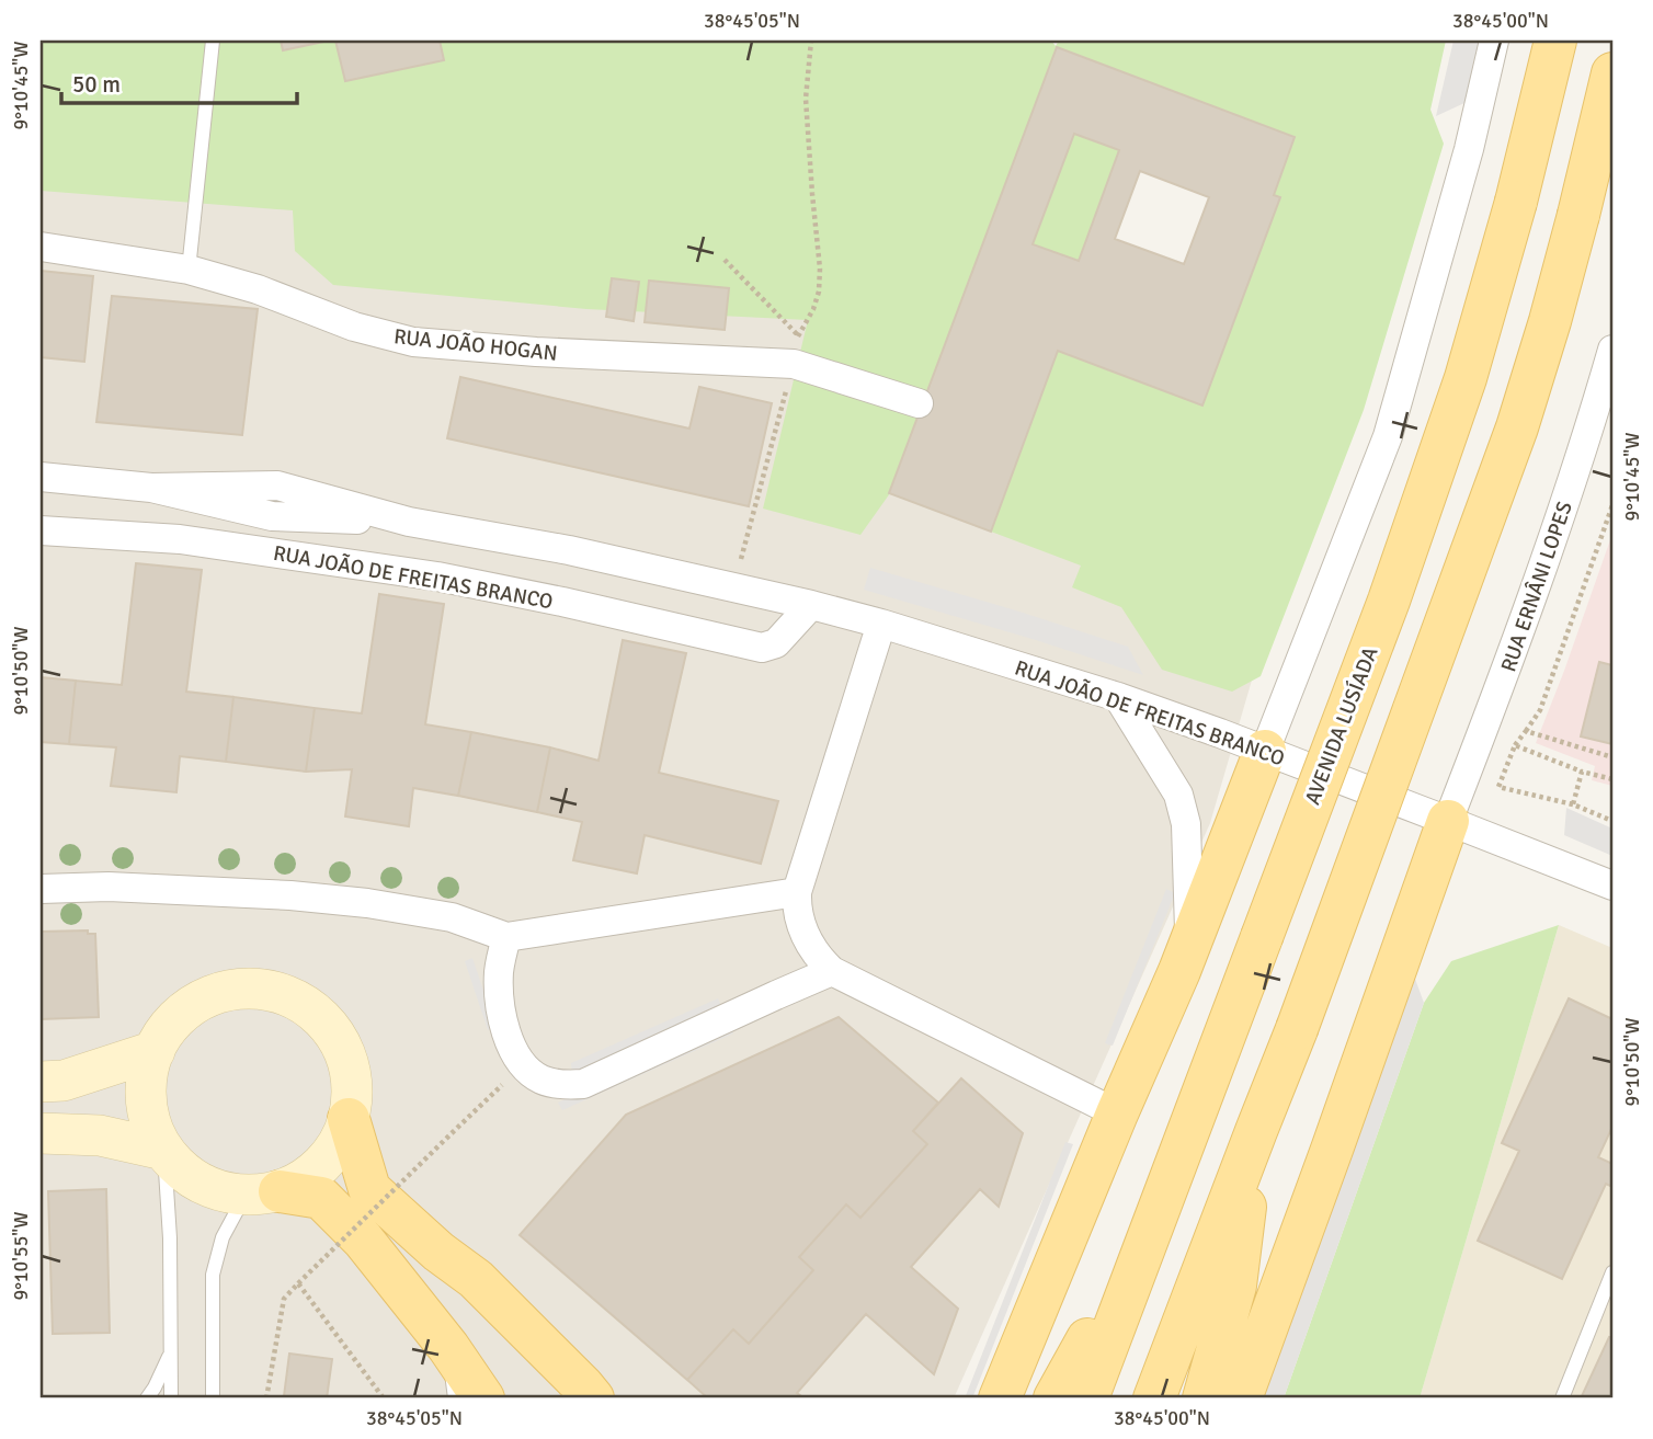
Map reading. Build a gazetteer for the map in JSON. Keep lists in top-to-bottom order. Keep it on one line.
{"streets":{"main road":["AVENIDA LUSÍADA"],"street":["RUA JOÃO HOGAN","RUA JOÃO DE FREITAS BRANCO","RUA ERNÂNI LOPES"]},"crossings":[["RUA JOÃO DE FREITAS BRANCO","RUA ERNÂNI LOPES"]],"scale_bar":"50 m","coordinates":["38°45'05\"N","38°45'00\"N","9°10'45\"W","9°10'50\"W","9°10'55\"W"]}
